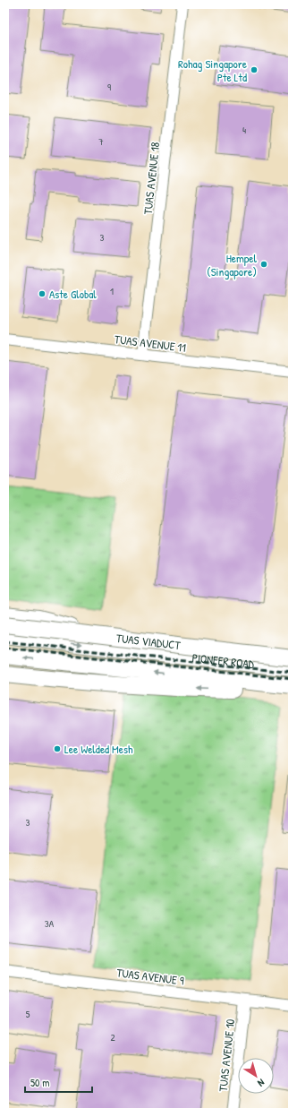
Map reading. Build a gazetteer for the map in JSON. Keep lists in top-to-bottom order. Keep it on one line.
{"streets":{"main road":["TUAS VIADUCT","PIONEER ROAD"],"street":["TUAS AVENUE 18","TUAS AVENUE 11","TUAS AVENUE 9","TUAS AVENUE 10"]},"crossings":[["TUAS AVENUE 18","TUAS AVENUE 11"],["TUAS AVENUE 9","TUAS AVENUE 10"]],"places":["Rohag Singapore Pte Ltd","Hempel (Singapore)","Aste Global","Lee Welded Mesh"],"house_numbers":["9","4","7","3","1","3","3A","5","2"],"scale_bar":"50 m","north":"bottom right"}
